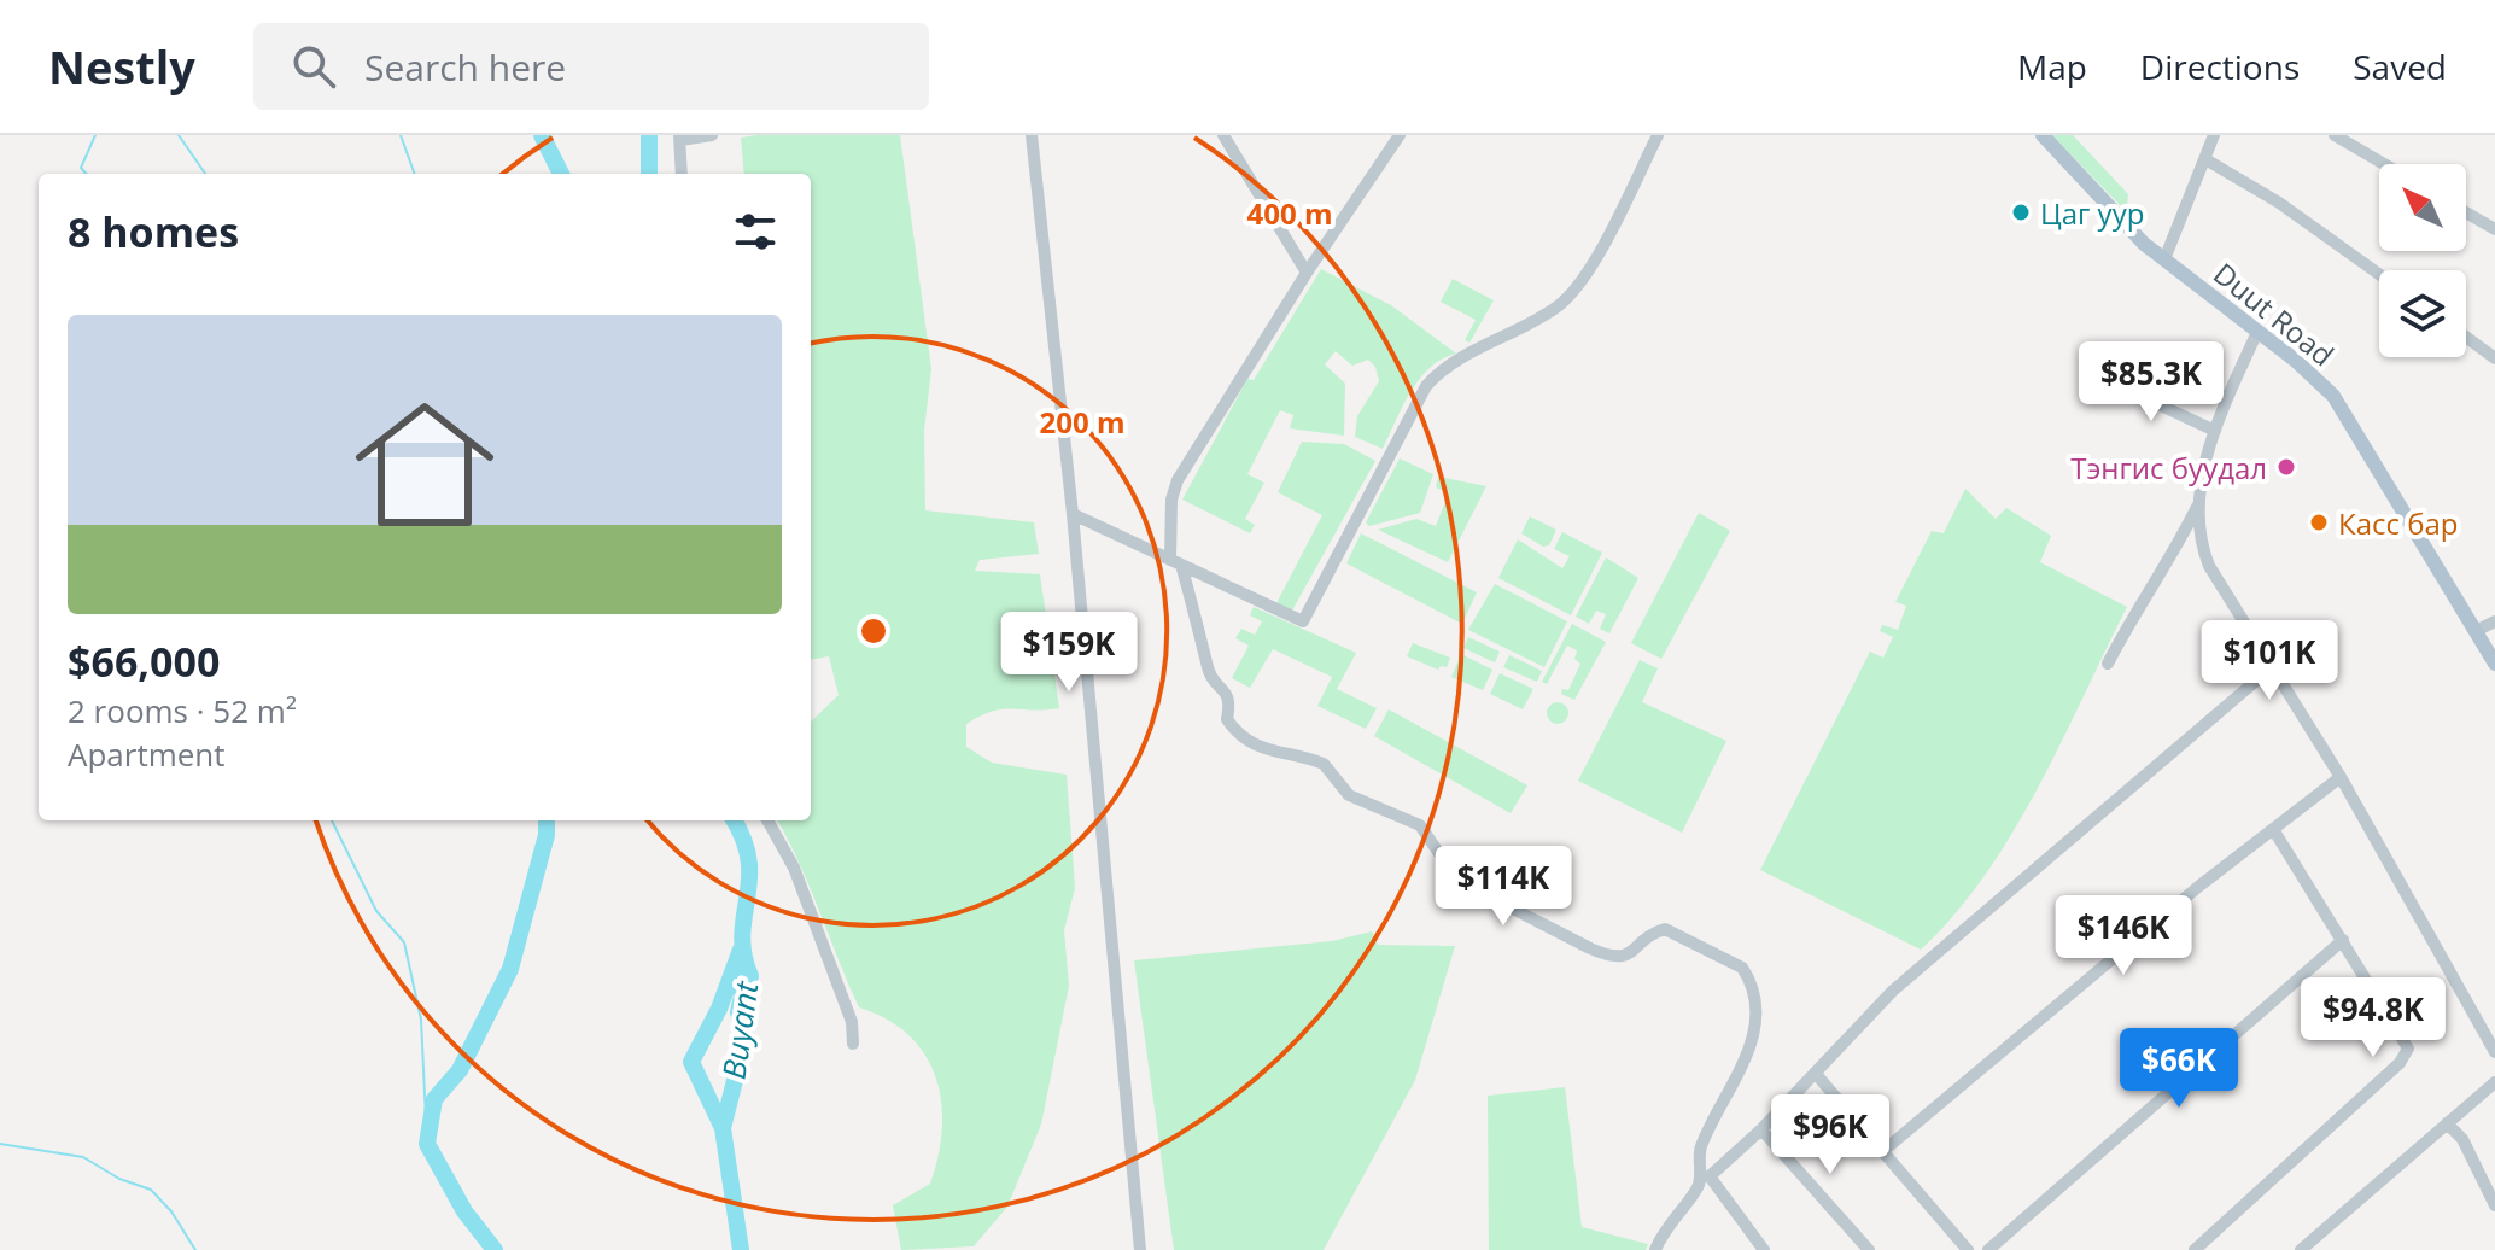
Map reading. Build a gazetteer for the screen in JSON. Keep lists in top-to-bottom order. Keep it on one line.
{"streets":{"main road":["Duut Road"]},"water":["Buyant"],"places":["Цаг уур","Тэнгис буудал","Касс бар"],"north":"top left","page":{"header":"Nestly","search":"Search here","nav":["Map","Directions","Saved"],"heading":"8 homes","list":[{"name":"$66,000","note":"2 rooms · 52 m² · Apartment"}],"price":["$85.3K","$159K","$101K","$114K","$146K","$94.8K","$66K","$96K"]},"rings":["400 m","200 m"]}
